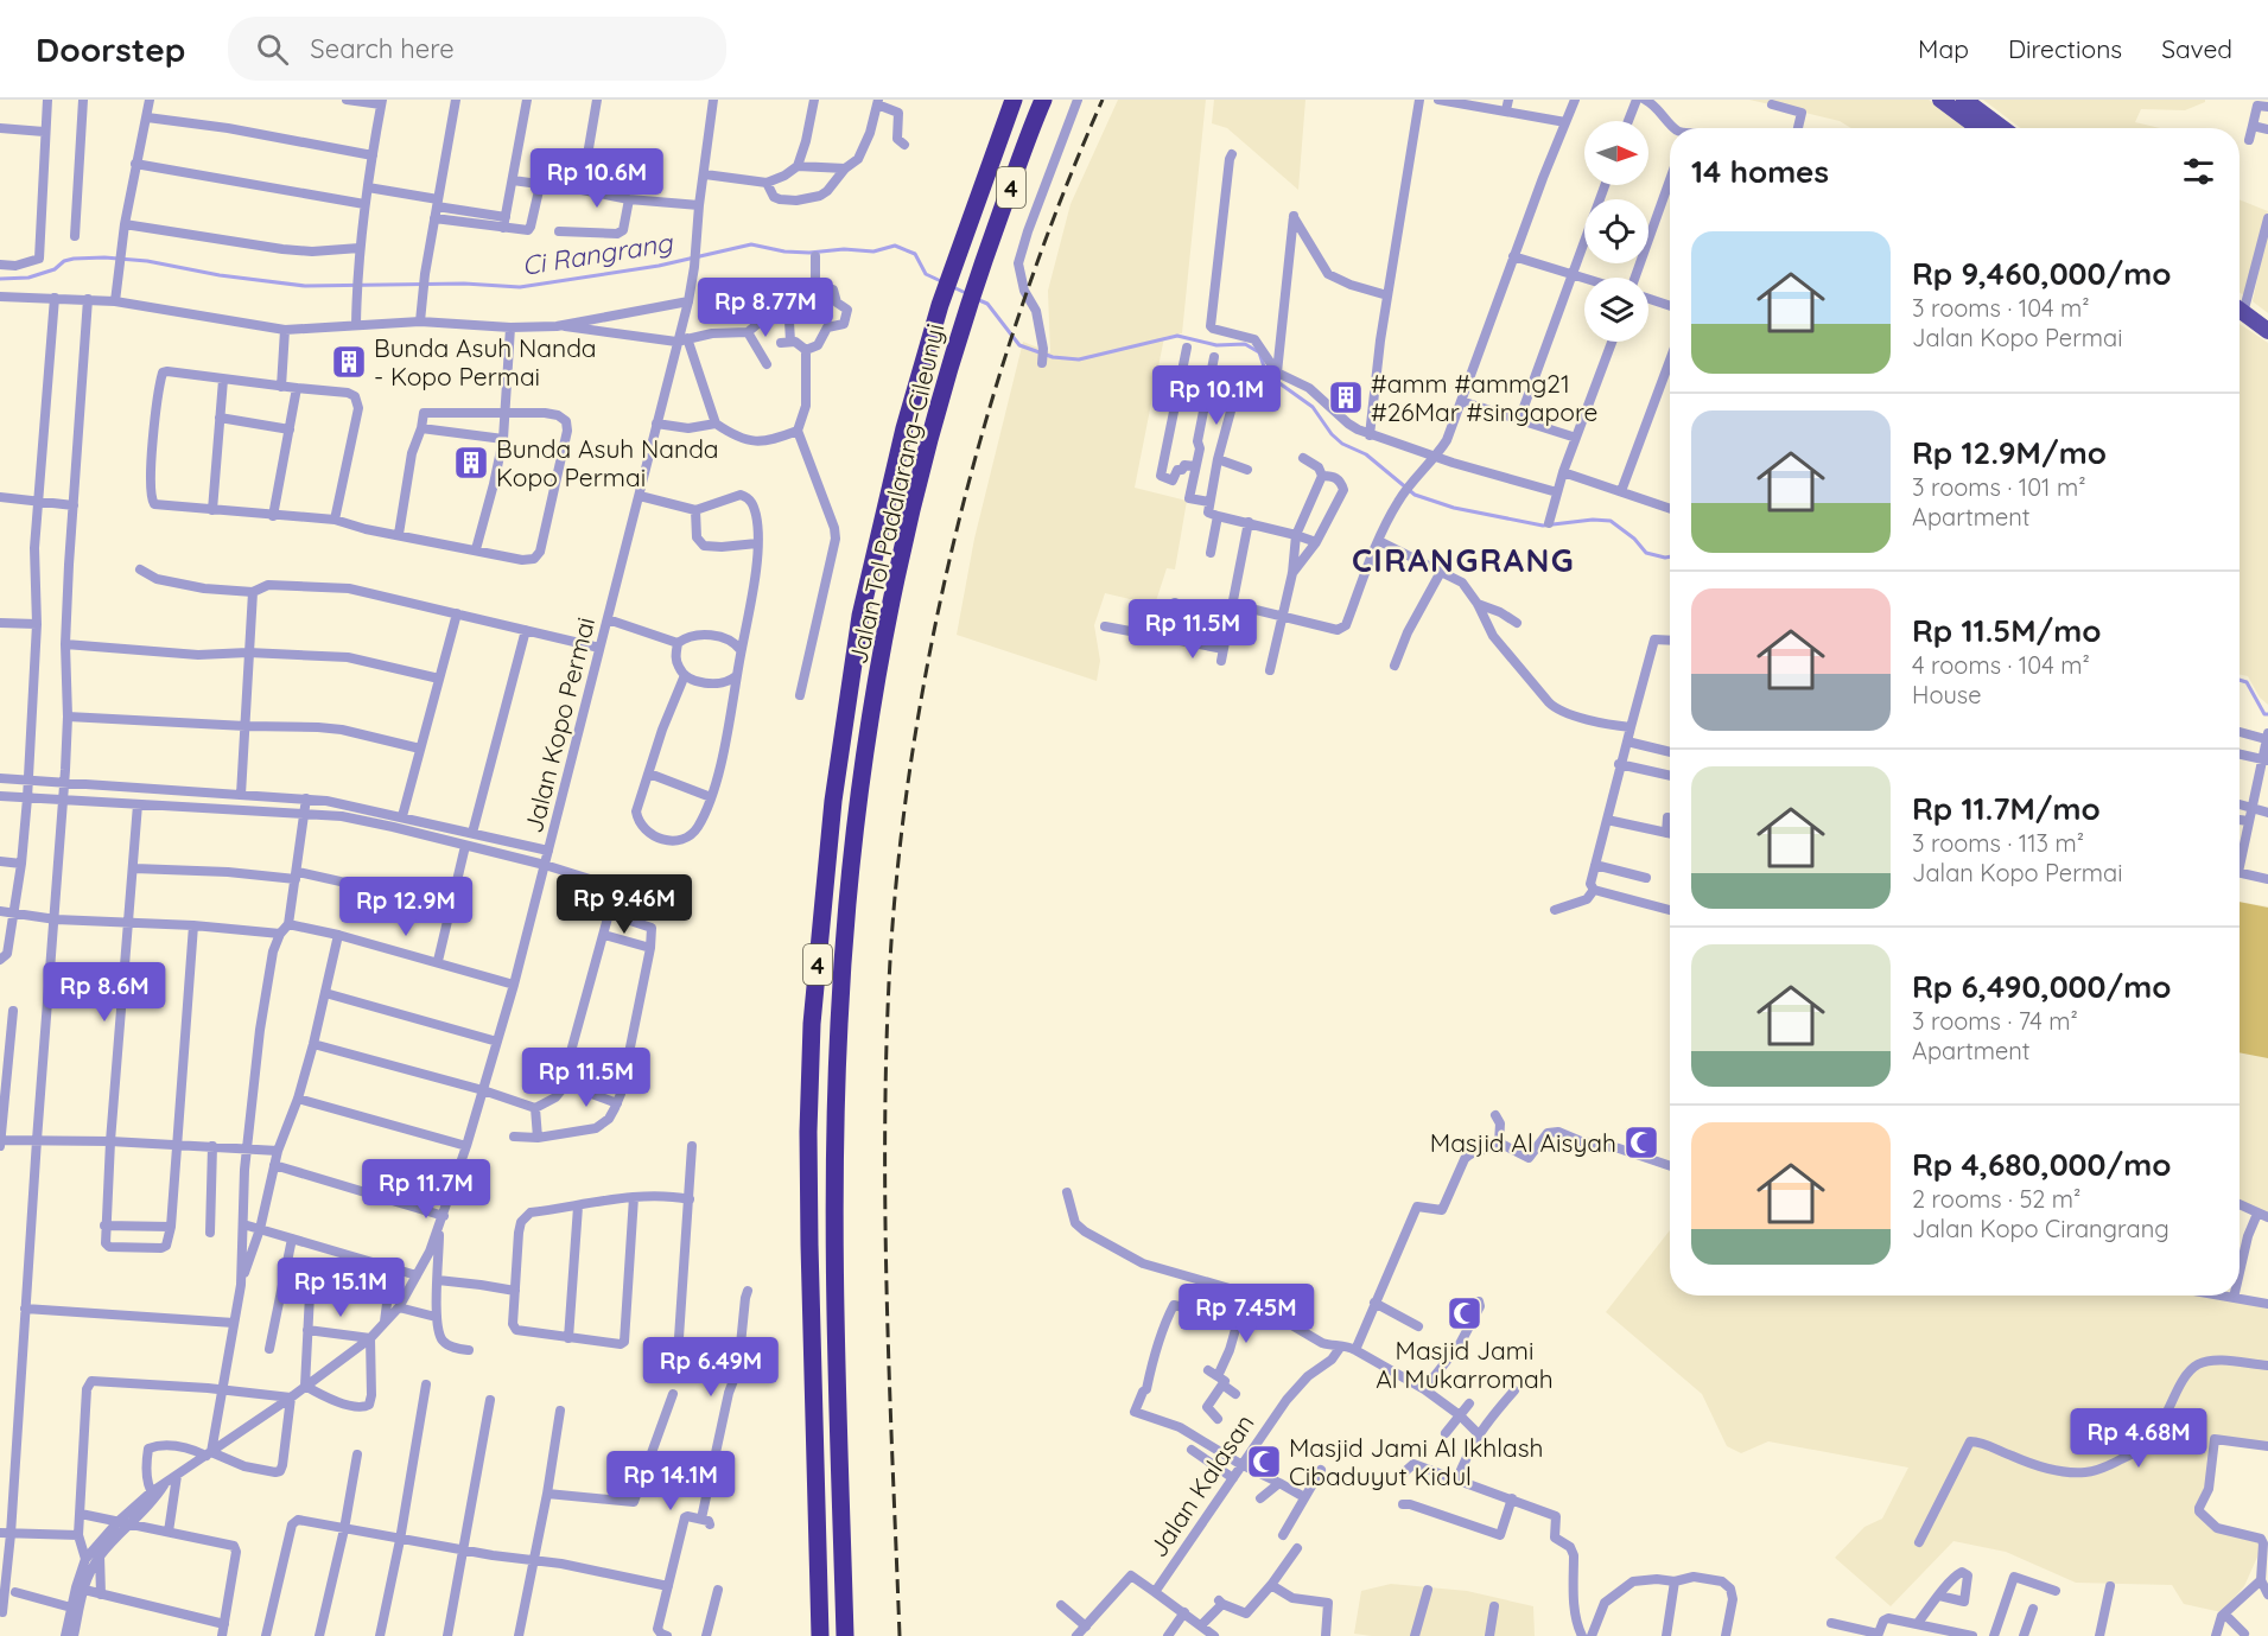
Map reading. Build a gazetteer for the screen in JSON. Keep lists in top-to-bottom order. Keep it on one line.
{"streets":{"highway":["4","Jalan Tol Padalarang–Cileunyi"],"street":["Jalan Kopo Permai","Jalan Kalasan"]},"districts":["CIRANGRANG"],"water":["Ci Rangrang"],"places":{"building":["Bunda Asuh Nanda - Kopo Permai","#amm #ammg21 #26Mar #singapore","Bunda Asuh Nanda Kopo Permai"],"mosque":["Masjid Al Aisyah","Masjid Jami Al Mukarromah","Masjid Jami Al Ikhlash Cibaduyut Kidul"]},"north":"right","page":{"header":"Doorstep","search":"Search here","nav":["Map","Directions","Saved"],"heading":"14 homes","price":["Rp 10.6M","Rp 8.77M","Rp 10.1M","Rp 11.5M","Rp 9.46M","Rp 12.9M","Rp 8.6M","Rp 11.5M","Rp 11.7M","Rp 15.1M","Rp 7.45M","Rp 6.49M","Rp 4.68M","Rp 14.1M"],"list":[{"name":"Rp 9,460,000/mo","note":"3 rooms · 104 m² · Jalan Kopo Permai"},{"name":"Rp 12.9M/mo","note":"3 rooms · 101 m² · Apartment"},{"name":"Rp 11.5M/mo","note":"4 rooms · 104 m² · House"},{"name":"Rp 11.7M/mo","note":"3 rooms · 113 m² · Jalan Kopo Permai"},{"name":"Rp 6,490,000/mo","note":"3 rooms · 74 m² · Apartment"},{"name":"Rp 4,680,000/mo","note":"2 rooms · 52 m² · Jalan Kopo Cirangrang"}]}}
